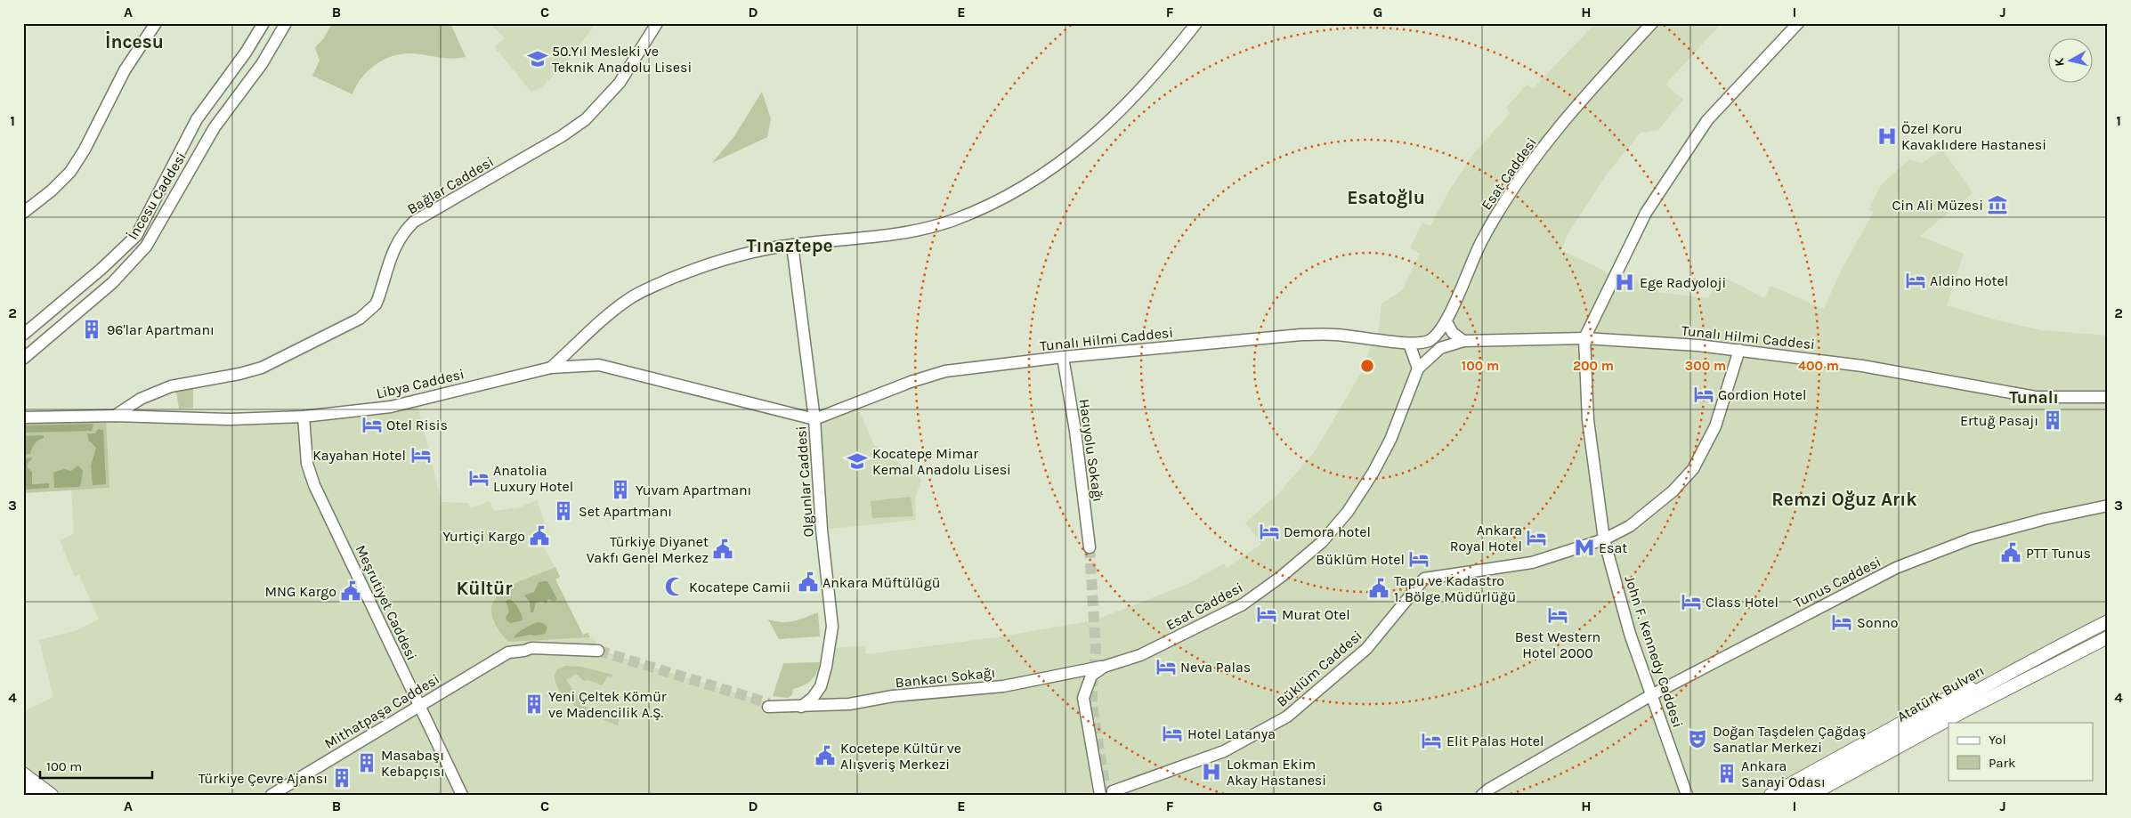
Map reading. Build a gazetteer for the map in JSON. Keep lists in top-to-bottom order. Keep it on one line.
{"streets":{"main road":["Esat Caddesi","Bağlar Caddesi","İncesu Caddesi","Tunalı Hilmi Caddesi","Libya Caddesi","Hacıyolu Sokağı","Olgunlar Caddesi","Tunus Caddesi","Meşrutiyet Caddesi","John F. Kennedy Caddesi","Büklüm Caddesi","Bankacı Sokağı","Atatürk Bulvarı","Mithatpaşa Caddesi"]},"crossings":[["Esat Caddesi","Tunalı Hilmi Caddesi"],["Esat Caddesi","Bankacı Sokağı"],["Bağlar Caddesi","Libya Caddesi"],["Tunalı Hilmi Caddesi","Libya Caddesi"],["Tunalı Hilmi Caddesi","Hacıyolu Sokağı"],["Tunalı Hilmi Caddesi","Olgunlar Caddesi"],["Tunalı Hilmi Caddesi","John F. Kennedy Caddesi"],["Tunalı Hilmi Caddesi","Büklüm Caddesi"],["Libya Caddesi","Olgunlar Caddesi"],["Libya Caddesi","Meşrutiyet Caddesi"],["Olgunlar Caddesi","Bankacı Sokağı"],["Tunus Caddesi","John F. Kennedy Caddesi"],["Meşrutiyet Caddesi","Mithatpaşa Caddesi"],["John F. Kennedy Caddesi","Büklüm Caddesi"]],"districts":["İncesu","Esatoğlu","Tınaztepe","Tunalı","Remzi Oğuz Arık","Kültür"],"places":{"school or university":["50.Yıl Mesleki ve Teknik Anadolu Lisesi","Kocatepe Mimar Kemal Anadolu Lisesi"],"hospital":["Özel Koru Kavaklıdere Hastanesi","Ege Radyoloji","Lokman Ekim Akay Hastanesi"],"museum":["Cin Ali Müzesi"],"hotel":["Aldino Hotel","Gordion Hotel","Otel Risis","Kayahan Hotel","Anatolia Luxury Hotel","Demora hotel","Ankara Royal Hotel","Büklüm Hotel","Class Hotel","Murat Otel","Best Western Hotel 2000","Sonno","Neva Palas","Hotel Latanya","Elit Palas Hotel"],"building":["96'lar Apartmanı","Ertuğ Pasajı","Yuvam Apartmanı","Set Apartmanı","Yeni Çeltek Kömür ve Madencilik A.Ş.","Masabaşı Kebapçısı","Ankara Sanayi Odası","Türkiye Çevre Ajansı"],"public building":["Yurtiçi Kargo","Türkiye Diyanet Vakfı Genel Merkez","PTT Tunus","Ankara Müftülügü","Tapu ve Kadastro 1. Bölge Müdürlüğü","MNG Kargo","Kocetepe Kültür ve Alışveriş Merkezi"],"metro station":["Esat"],"mosque":["Kocatepe Camii"],"theatre":["Doğan Taşdelen Çağdaş Sanatlar Merkezi"]},"legend":["Yol","Park"],"scale_bar":"100 m","north":"left","grid":{"columns":["A","B","C","D","E","F","G","H","I","J"],"rows":["1","2","3","4"]},"rings":["100 m","200 m","300 m","400 m"]}
